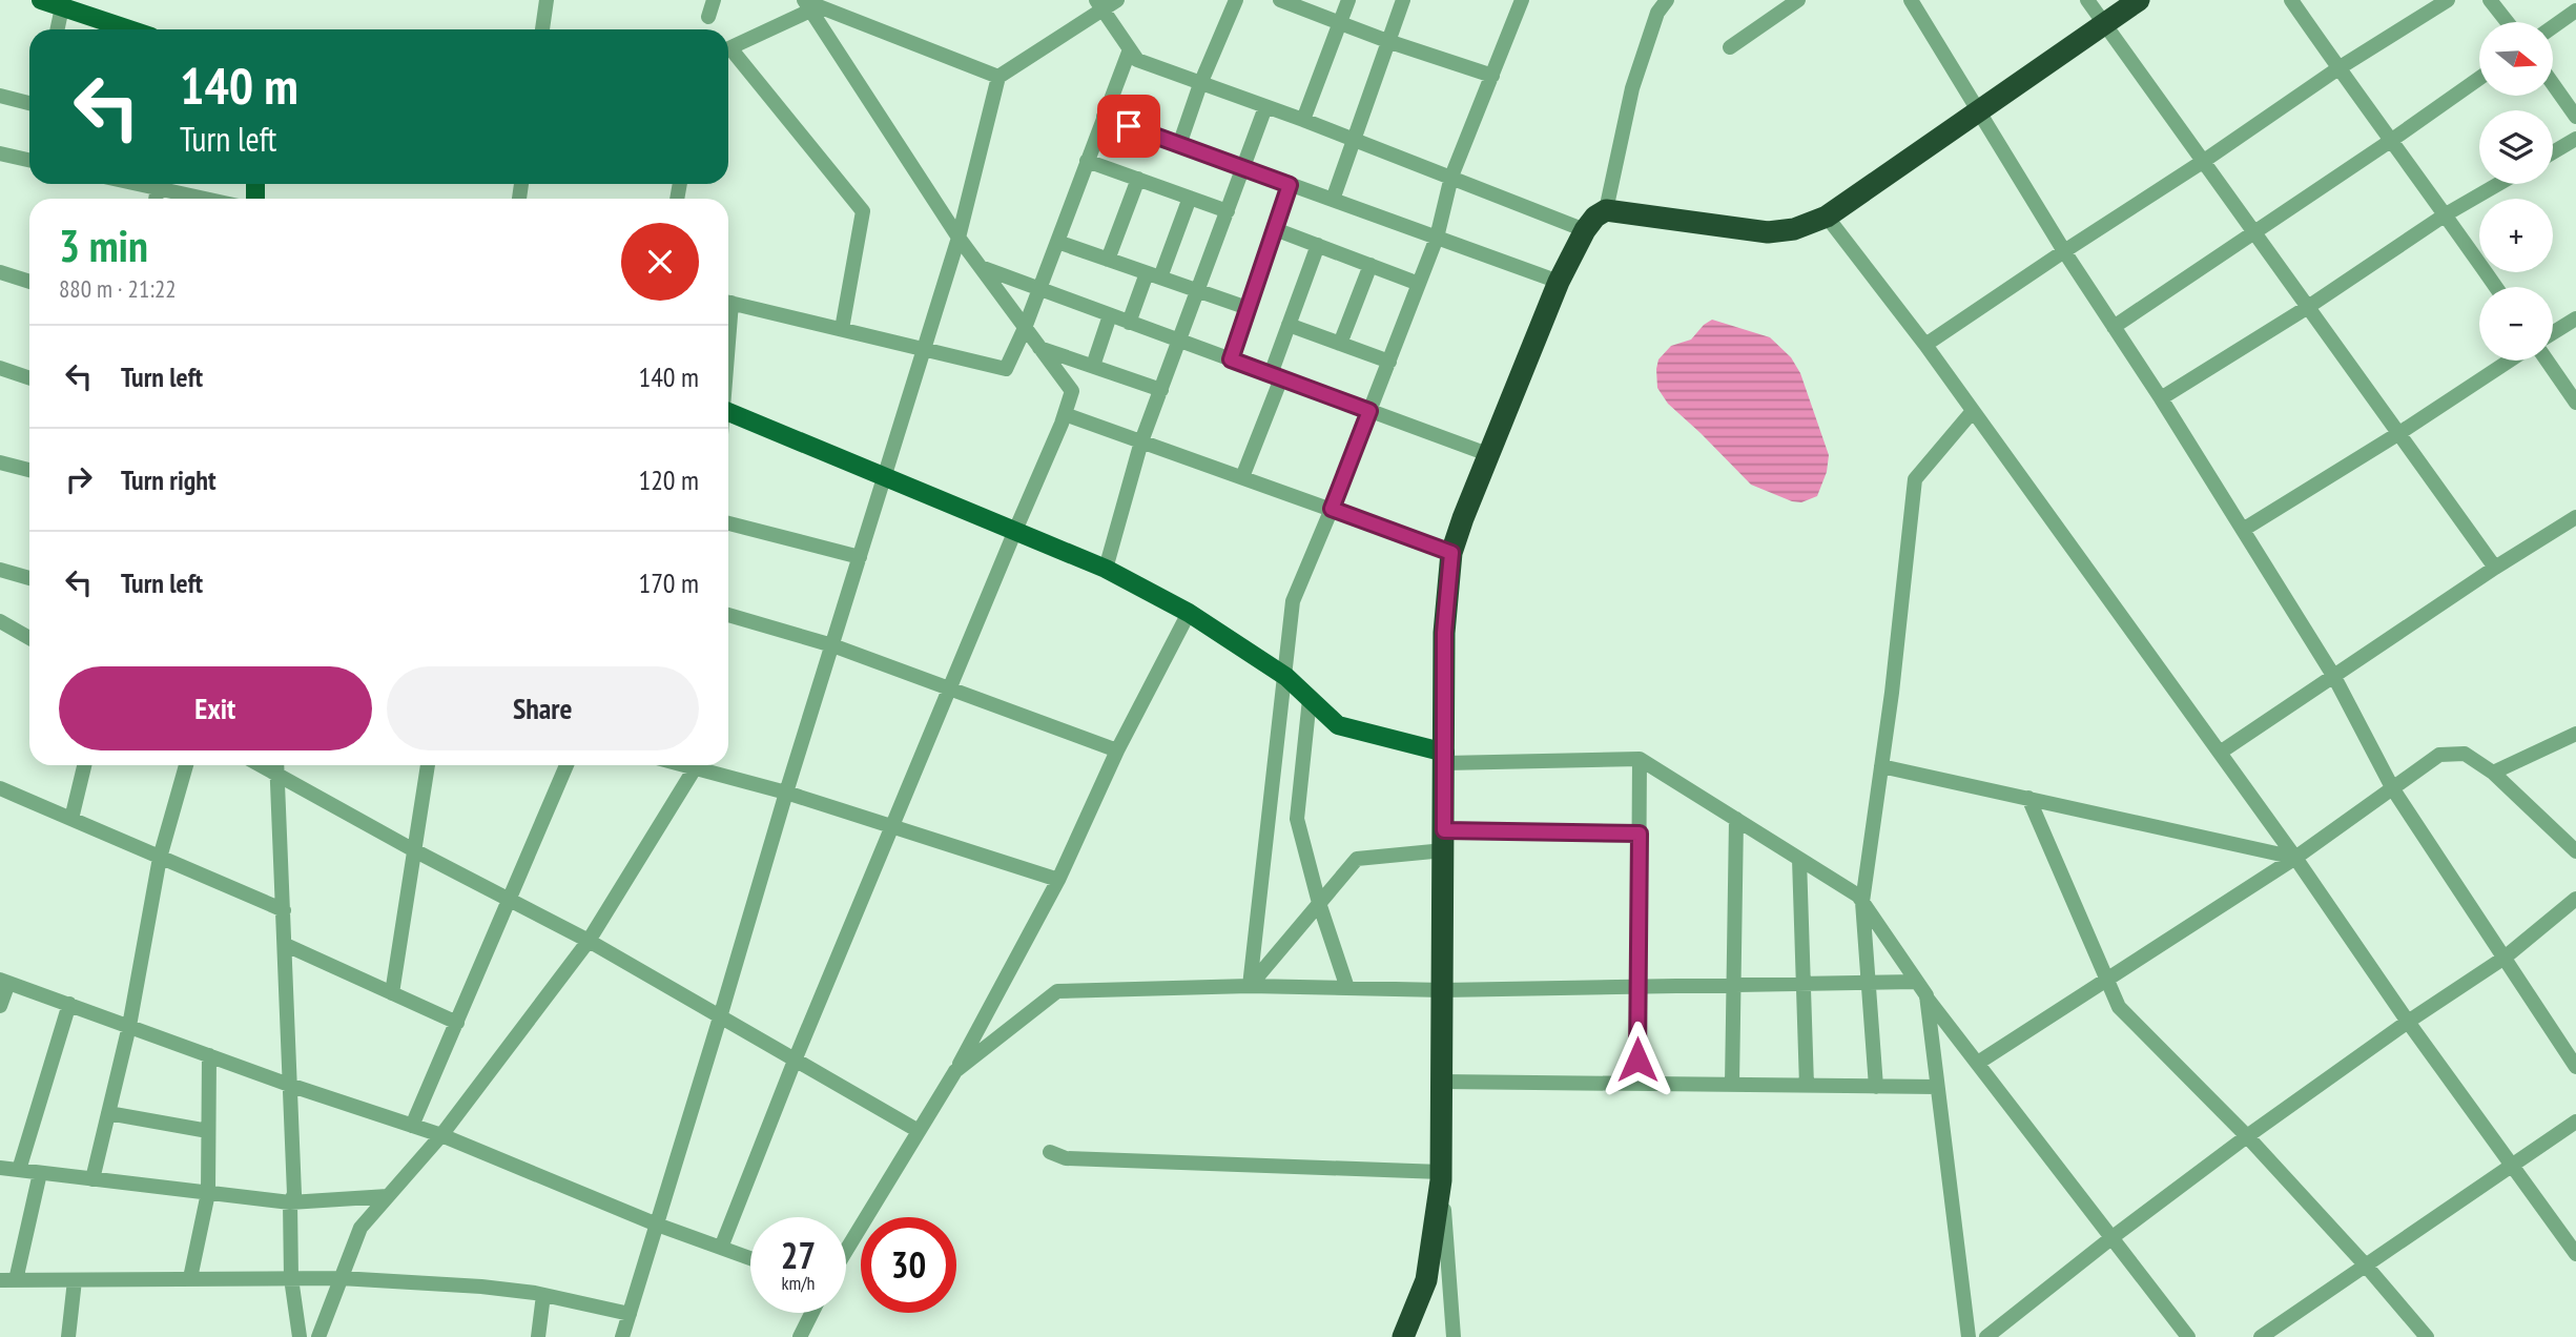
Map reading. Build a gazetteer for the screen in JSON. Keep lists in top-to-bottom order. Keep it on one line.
{"north":"right","page":{"map_buttons":["+","−"],"turn":["140 m","Turn left"],"heading":["3 min","880 m · 21:22"],"list":[{"name":"Turn left","value":"140 m"},{"name":"Turn right","value":"120 m"},{"name":"Turn left","value":"170 m"}],"buttons":["Exit","Share"],"speed":"27 km/h","limit":"30"}}
